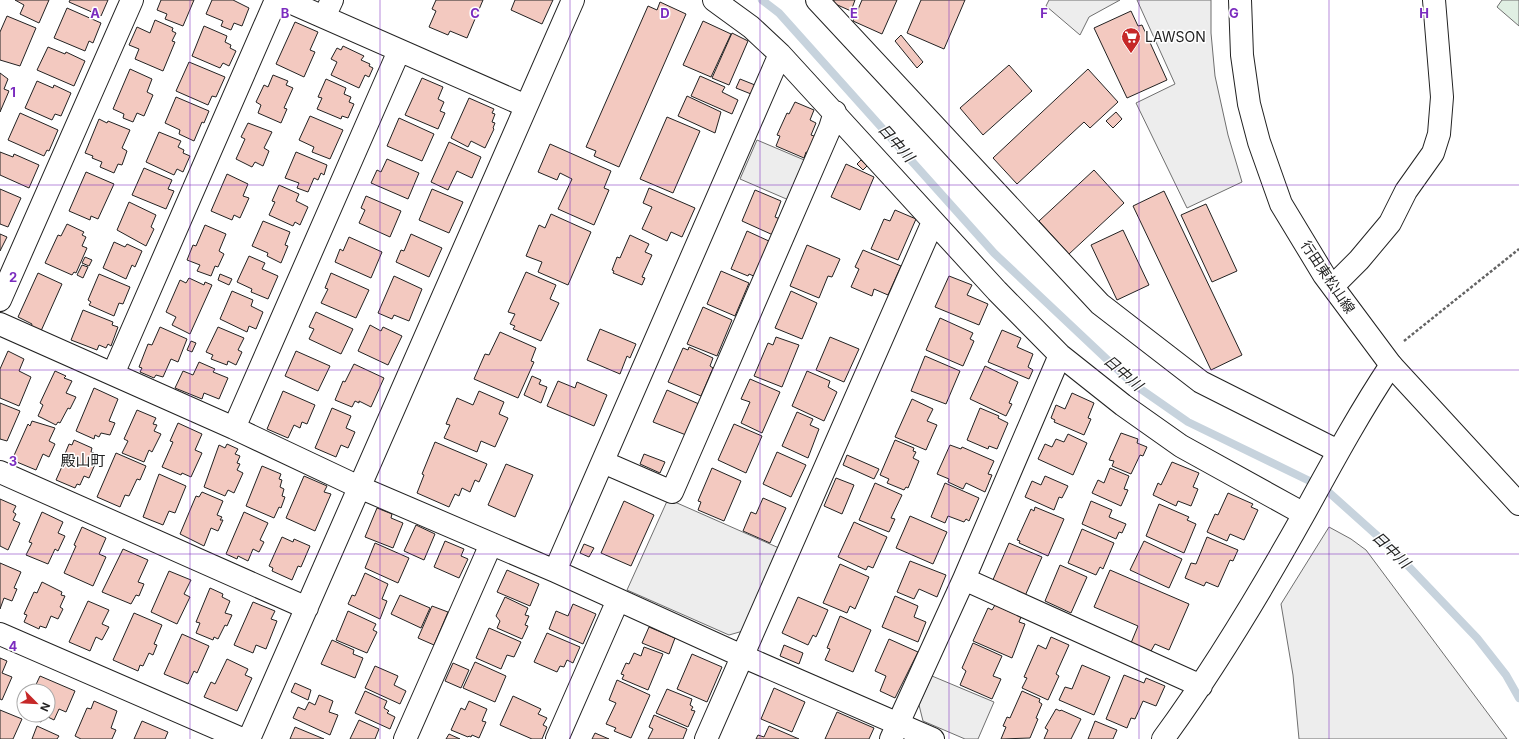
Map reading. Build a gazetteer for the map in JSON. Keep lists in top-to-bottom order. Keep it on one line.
{"streets":{"street":["行田東松山線"]},"districts":["殿山町"],"water":["日中川"],"places":{"supermarket":["LAWSON"]},"north":"bottom right","grid":{"columns":["A","B","C","D","E","F","G","H"],"rows":["1","2","3","4"]}}
